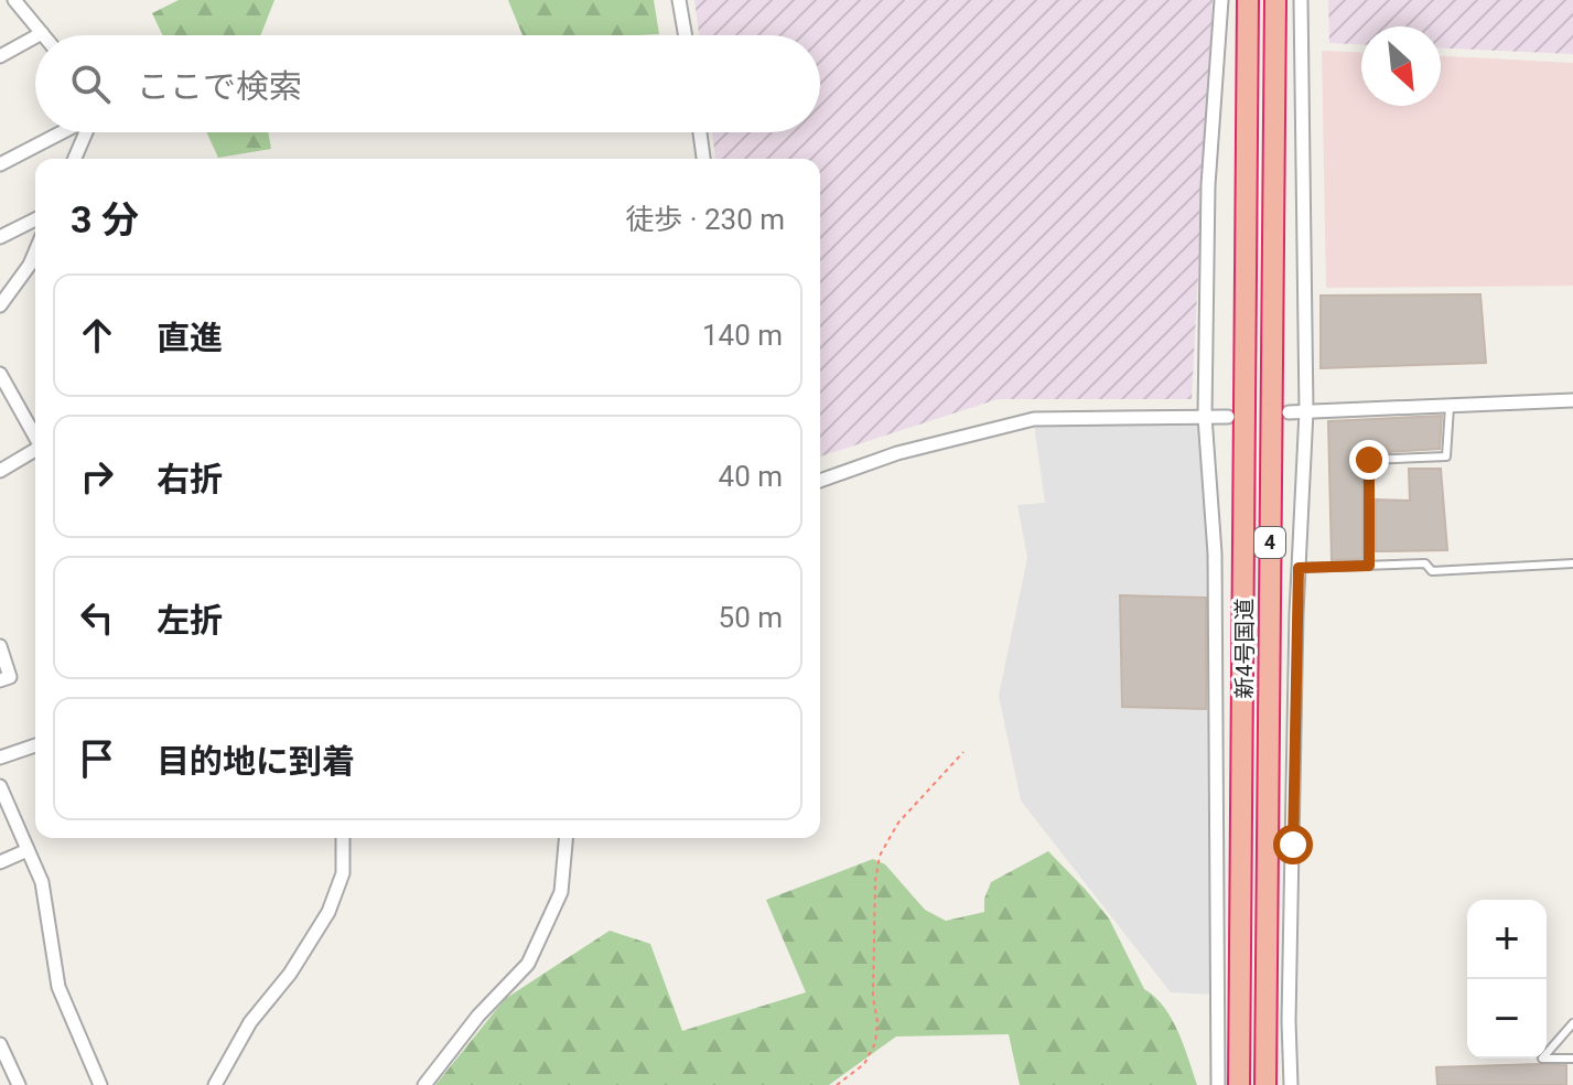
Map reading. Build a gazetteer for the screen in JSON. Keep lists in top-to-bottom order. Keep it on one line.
{"streets":{"highway":["4","新4号国道"]},"north":"bottom right","page":{"search":"ここで検索","heading":["3 分","徒歩 · 230 m"],"list":[["直進","140 m"],["右折","40 m"],["左折","50 m"],"目的地に到着"],"map_buttons":["+","−"]}}
